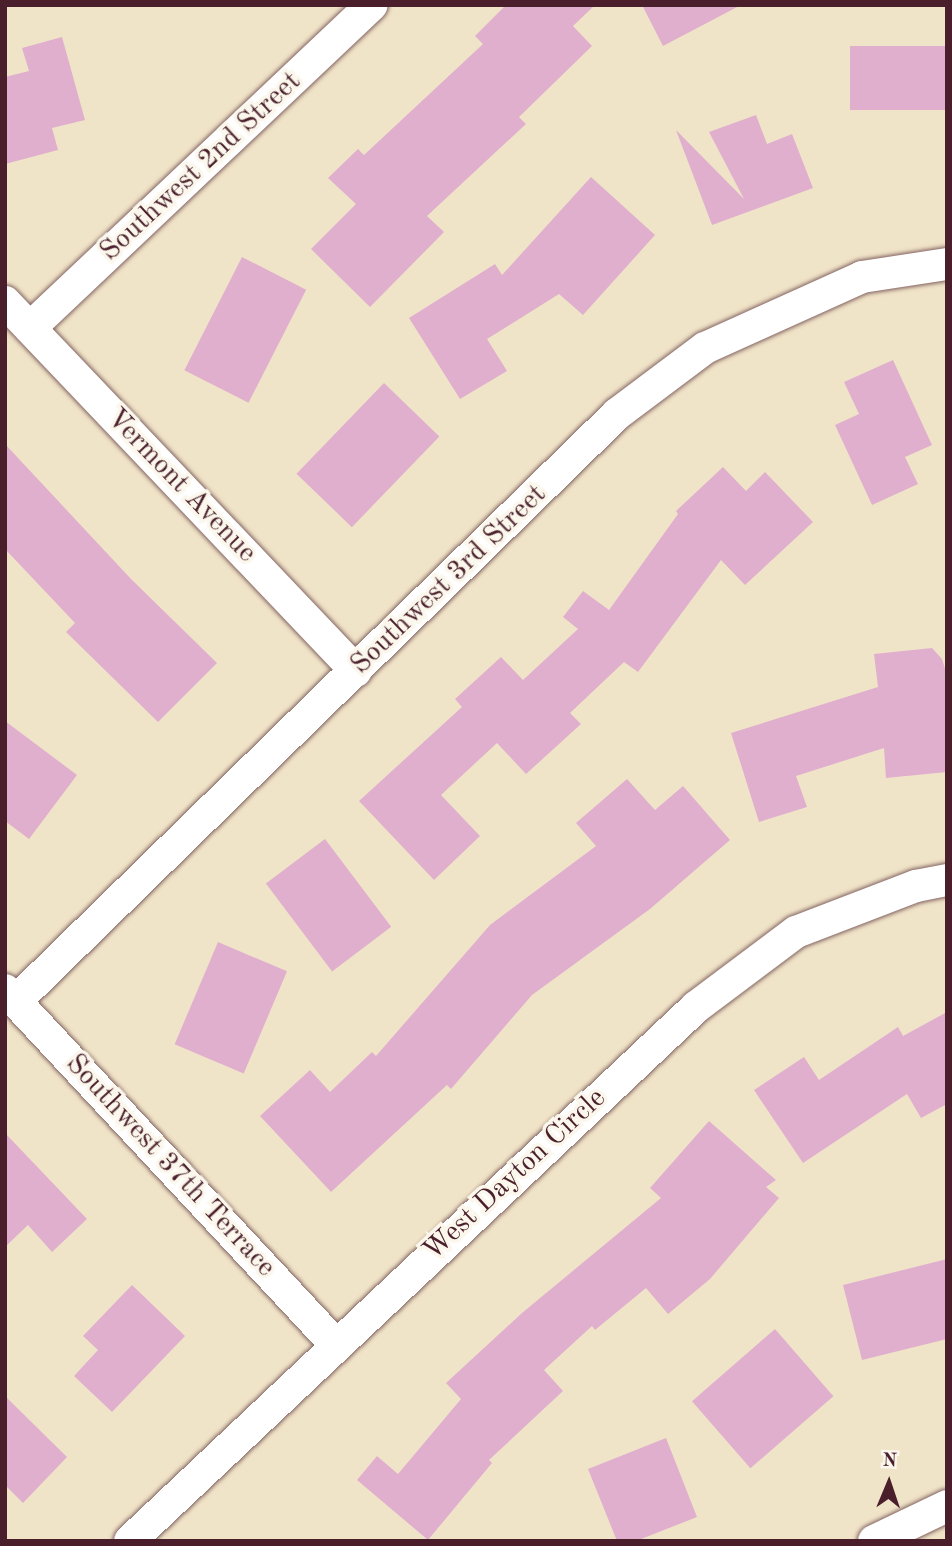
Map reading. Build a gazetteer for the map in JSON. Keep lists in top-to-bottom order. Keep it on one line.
{"streets":{"street":["Southwest 2nd Street","Vermont Avenue","Southwest 3rd Street","Southwest 37th Terrace","West Dayton Circle"]},"crossings":[["Southwest 2nd Street","Vermont Avenue"],["Vermont Avenue","Southwest 3rd Street"],["Southwest 3rd Street","Southwest 37th Terrace"],["Southwest 37th Terrace","West Dayton Circle"]],"north":"top"}
